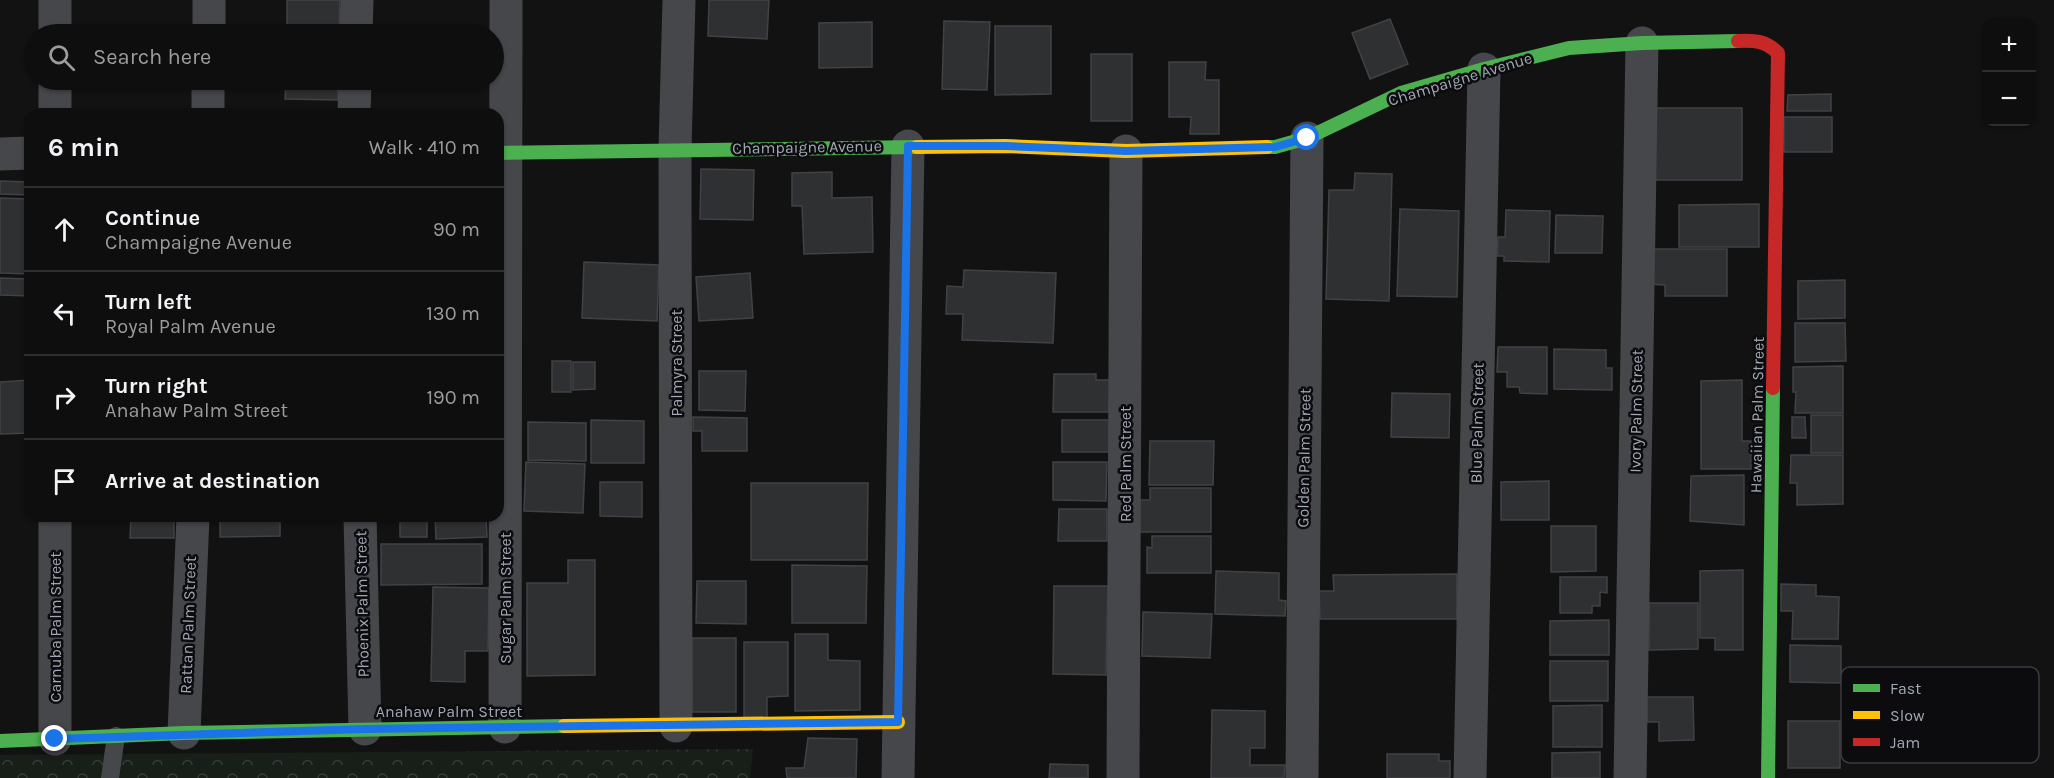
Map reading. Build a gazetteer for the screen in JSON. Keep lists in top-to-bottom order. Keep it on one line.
{"streets":{"street":["Champaigne Avenue","Palmyra Street","Ivory Palm Street","Hawaiian Palm Street","Blue Palm Street","Golden Palm Street","Red Palm Street","Sugar Palm Street","Phoenix Palm Street","Rattan Palm Street","Carnuba Palm Street","Anahaw Palm Street"]},"crossings":[["Champaigne Avenue","Palmyra Street"],["Champaigne Avenue","Ivory Palm Street"],["Champaigne Avenue","Hawaiian Palm Street"],["Champaigne Avenue","Blue Palm Street"],["Champaigne Avenue","Golden Palm Street"],["Champaigne Avenue","Red Palm Street"],["Palmyra Street","Anahaw Palm Street"],["Sugar Palm Street","Anahaw Palm Street"],["Phoenix Palm Street","Anahaw Palm Street"],["Rattan Palm Street","Anahaw Palm Street"],["Carnuba Palm Street","Anahaw Palm Street"]],"legend":["Fast","Slow","Jam"],"page":{"map_buttons":["+","−"],"search":"Search here","heading":["6 min","Walk · 410 m"],"list":[["Continue","Champaigne Avenue","90 m"],["Turn left","Royal Palm Avenue","130 m"],["Turn right","Anahaw Palm Street","190 m"],"Arrive at destination"]}}
